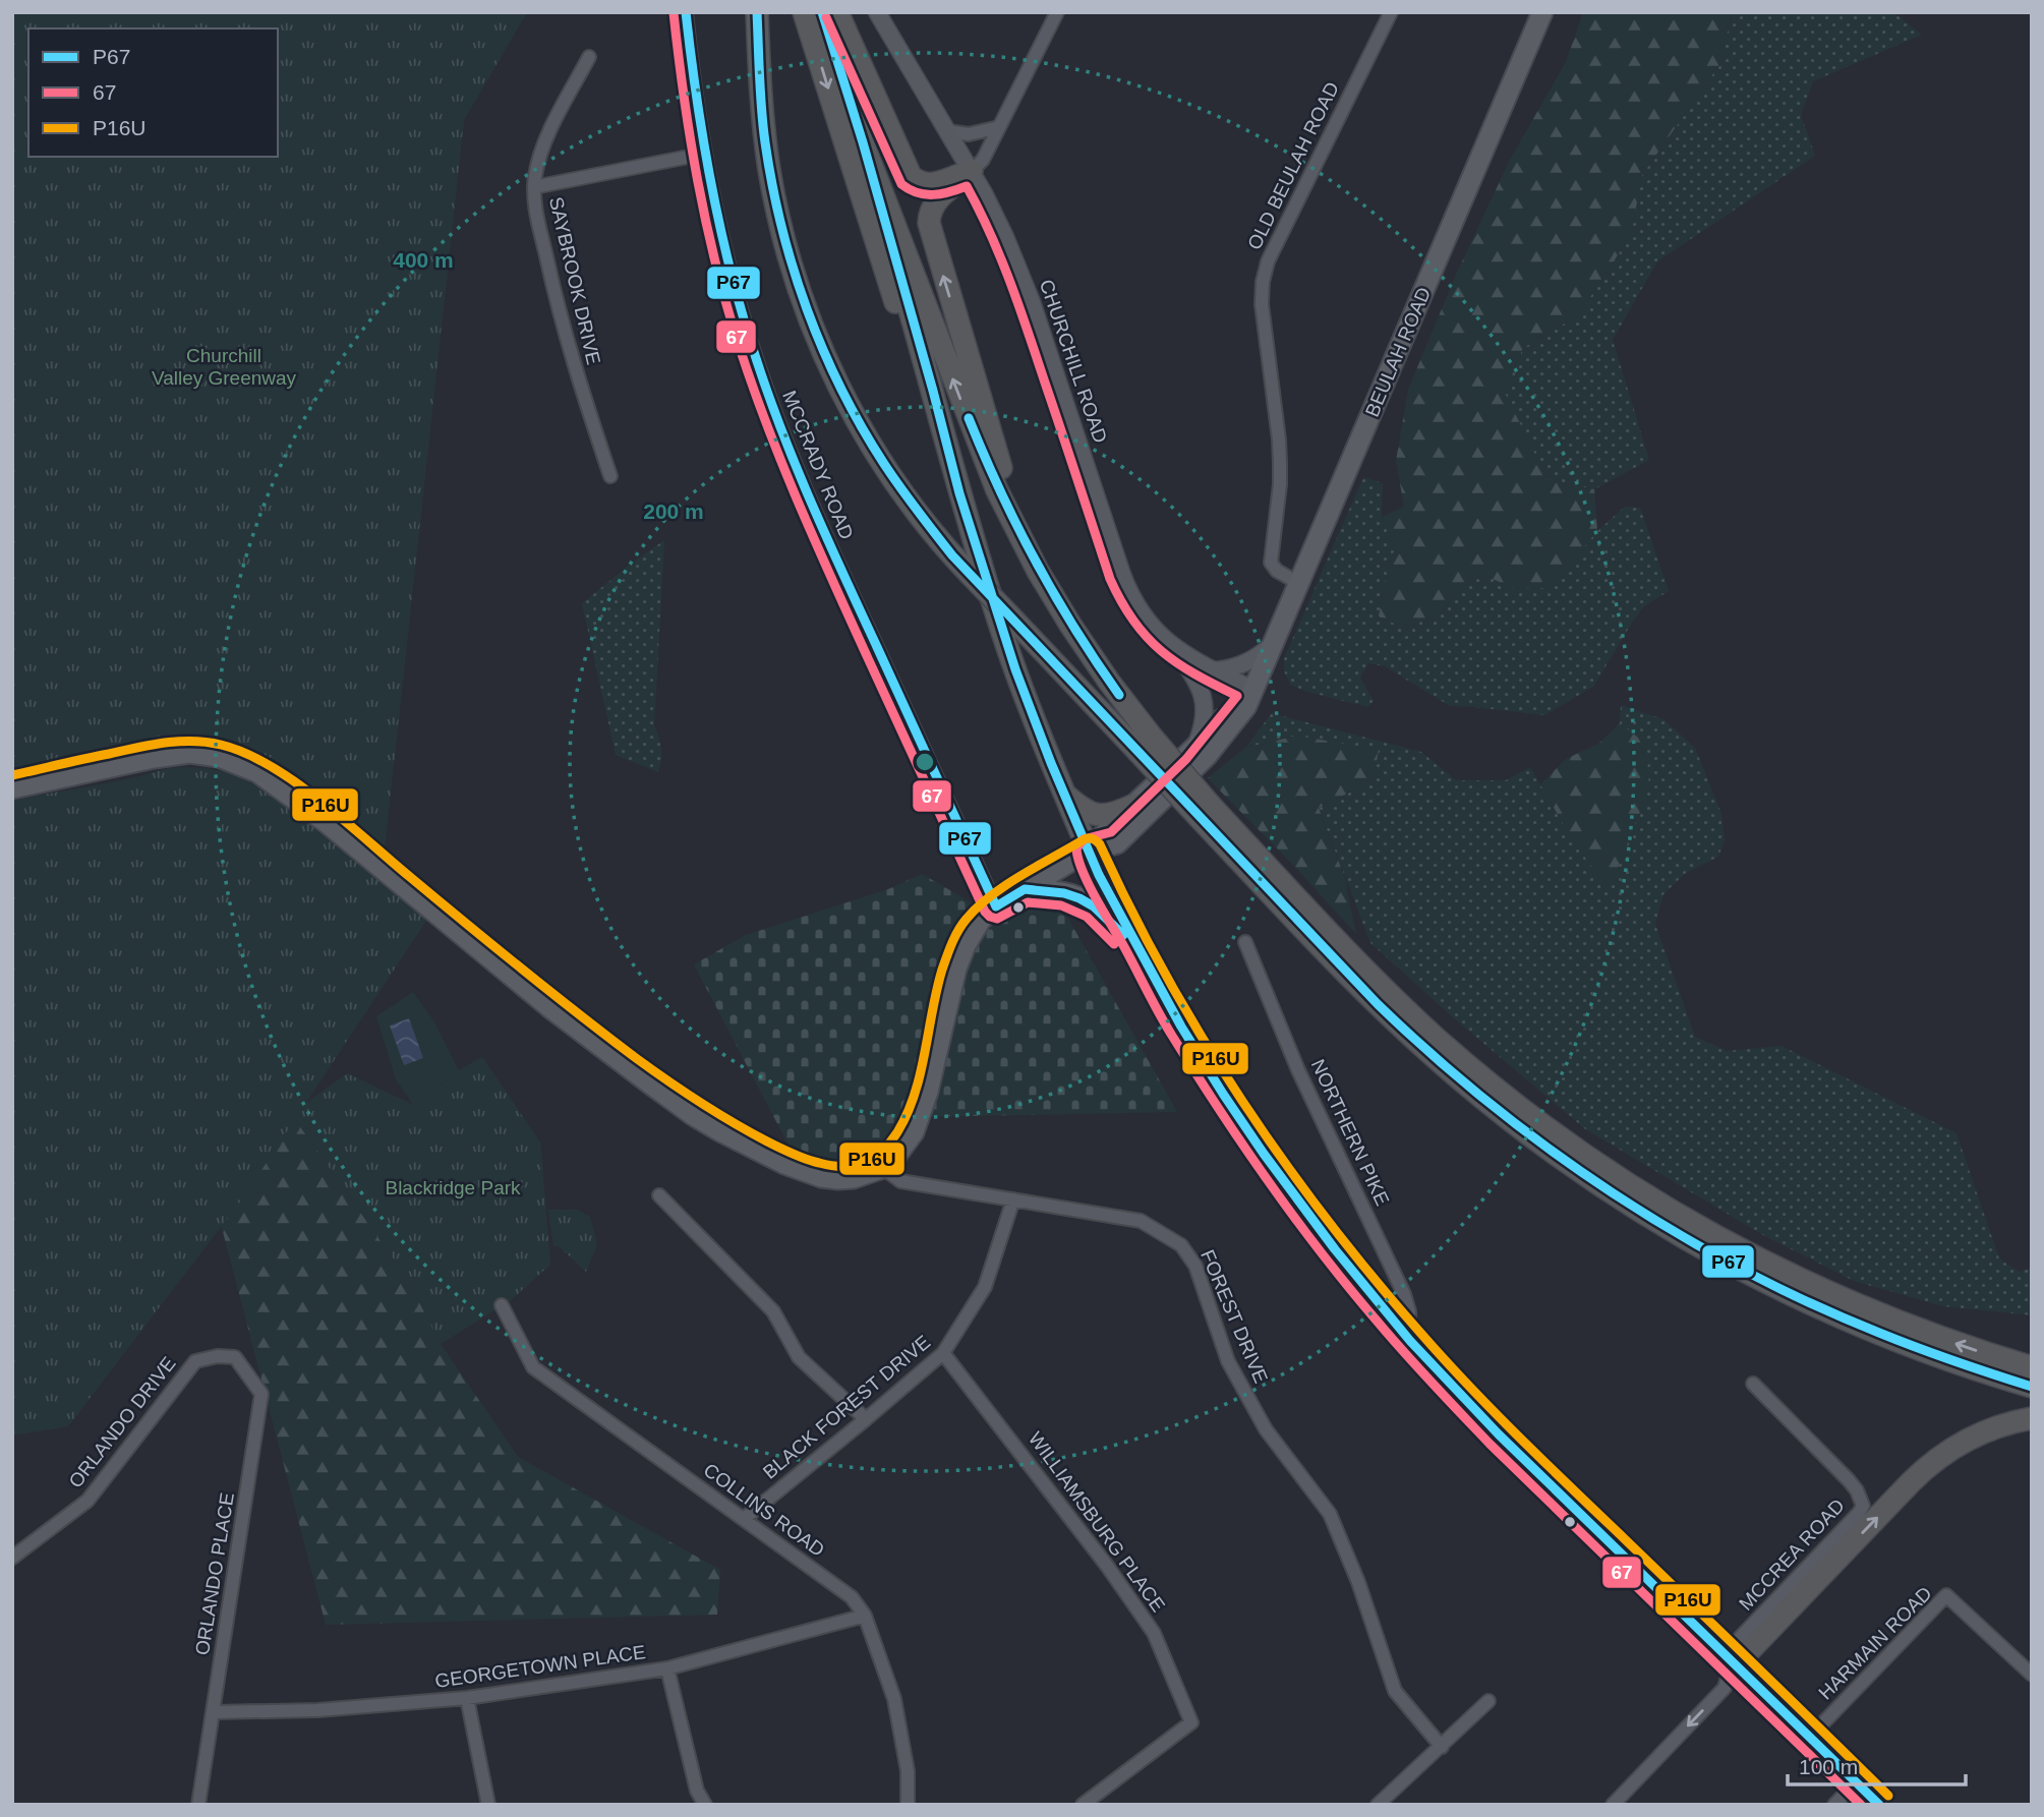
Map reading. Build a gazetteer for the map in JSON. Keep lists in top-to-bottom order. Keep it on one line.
{"streets":{"main road":["BEULAH ROAD","CHURCHILL ROAD"],"street":["OLD BEULAH ROAD","SAYBROOK DRIVE","MCCRADY ROAD","NORTHERN PIKE","FOREST DRIVE","BLACK FOREST DRIVE","ORLANDO DRIVE","COLLINS ROAD","WILLIAMSBURG PLACE","MCCREA ROAD","ORLANDO PLACE","HARMAIN ROAD","GEORGETOWN PLACE"]},"crossings":[["OLD BEULAH ROAD","BEULAH ROAD"],["BEULAH ROAD","CHURCHILL ROAD"],["BEULAH ROAD","MCCRADY ROAD"],["BEULAH ROAD","FOREST DRIVE"],["FOREST DRIVE","BLACK FOREST DRIVE"],["BLACK FOREST DRIVE","COLLINS ROAD"],["BLACK FOREST DRIVE","WILLIAMSBURG PLACE"],["ORLANDO DRIVE","ORLANDO PLACE"],["COLLINS ROAD","GEORGETOWN PLACE"],["ORLANDO PLACE","GEORGETOWN PLACE"]],"parks":["Churchill Valley Greenway","Blackridge Park"],"lines":["transit line P67","transit line 67","transit line P16U"],"legend":["P67","67","P16U"],"scale_bar":"100 m","rings":["400 m","200 m"]}
